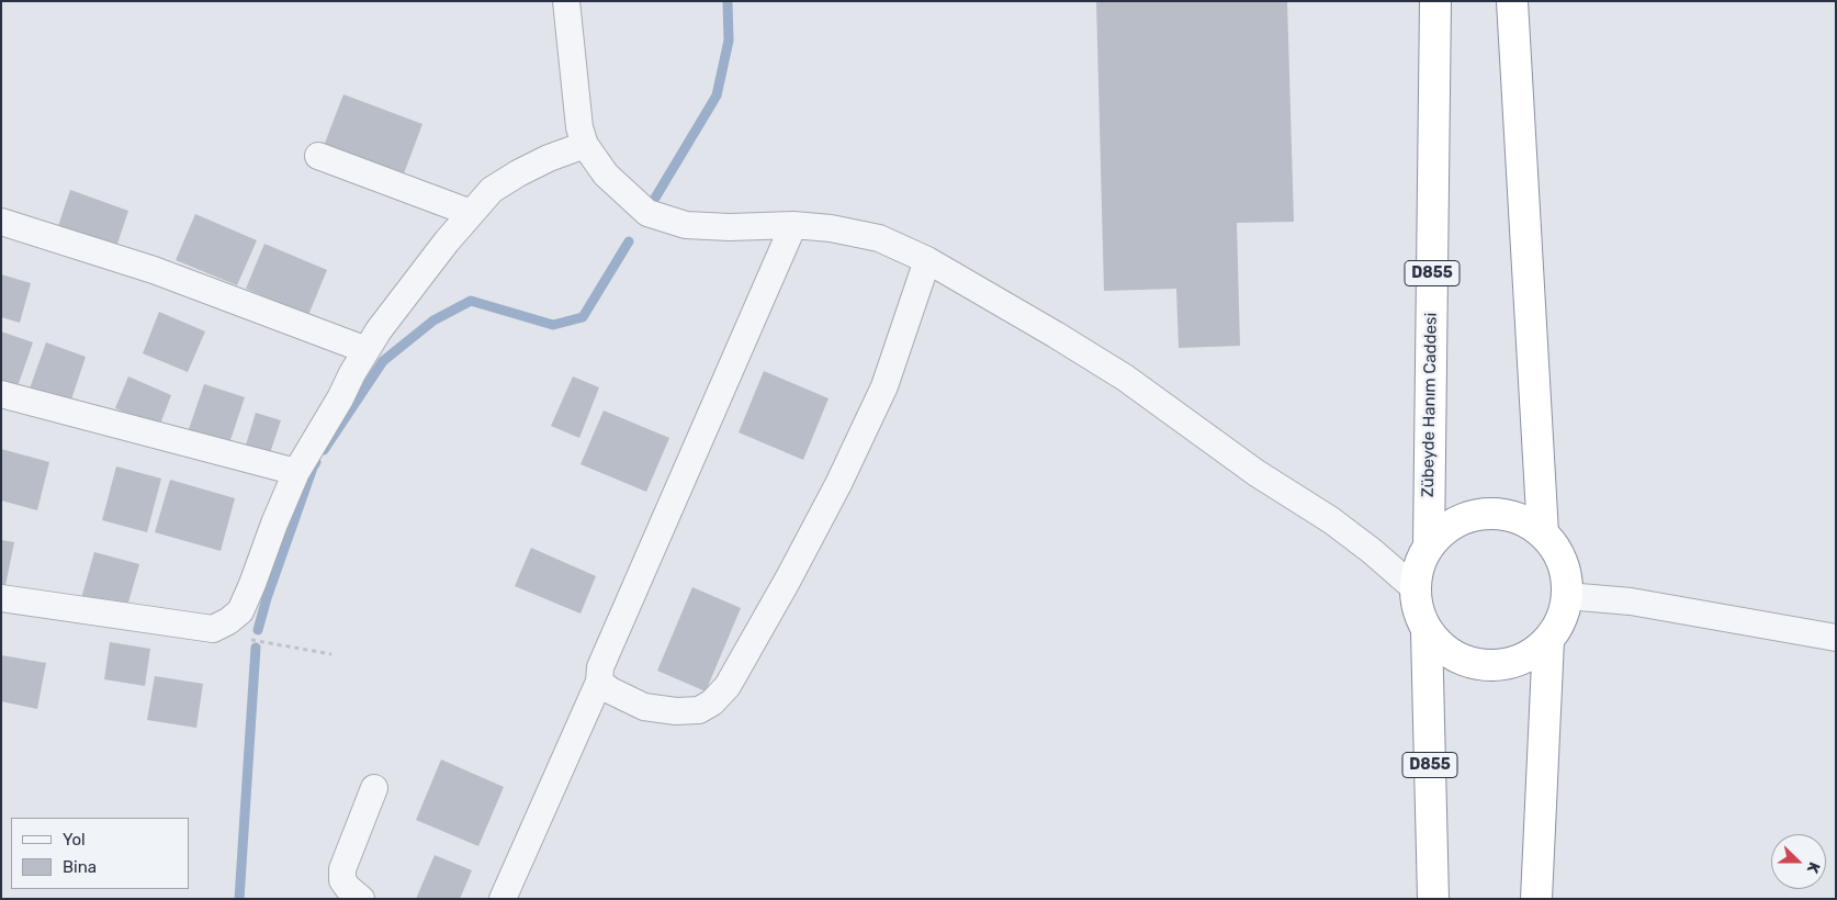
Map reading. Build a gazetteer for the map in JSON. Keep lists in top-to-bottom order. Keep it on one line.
{"streets":{"highway":["D855","Zübeyde Hanım Caddesi"]},"legend":["Yol","Bina"],"north":"right"}
